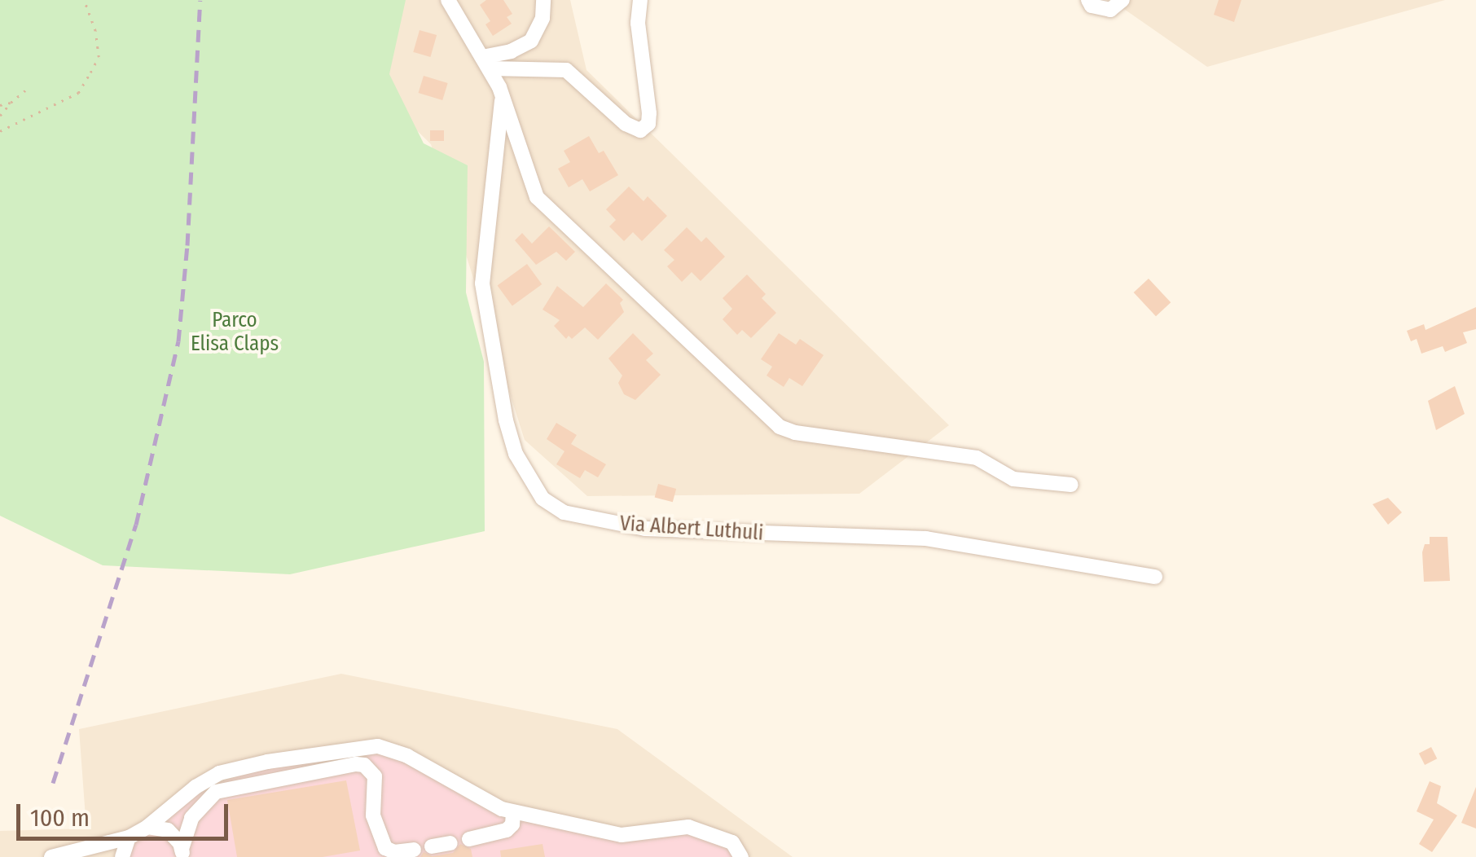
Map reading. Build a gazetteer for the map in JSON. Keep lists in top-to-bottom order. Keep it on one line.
{"streets":{"street":["Via Albert Luthuli"]},"parks":["Parco Elisa Claps"],"scale_bar":"100 m"}
